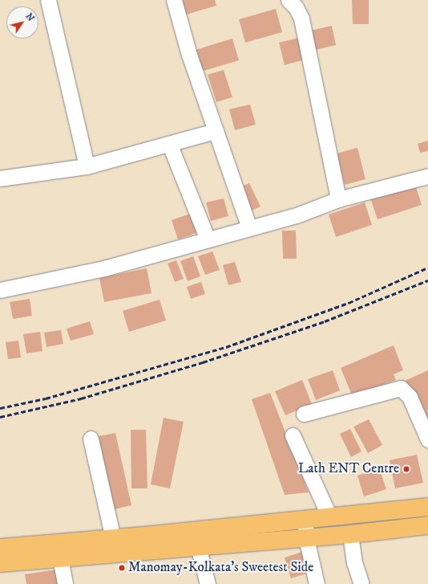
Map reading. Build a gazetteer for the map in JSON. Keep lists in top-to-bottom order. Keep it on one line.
{"places":["Lath ENT Centre","Manomay-Kolkata’s Sweetest Side"],"north":"top right"}
